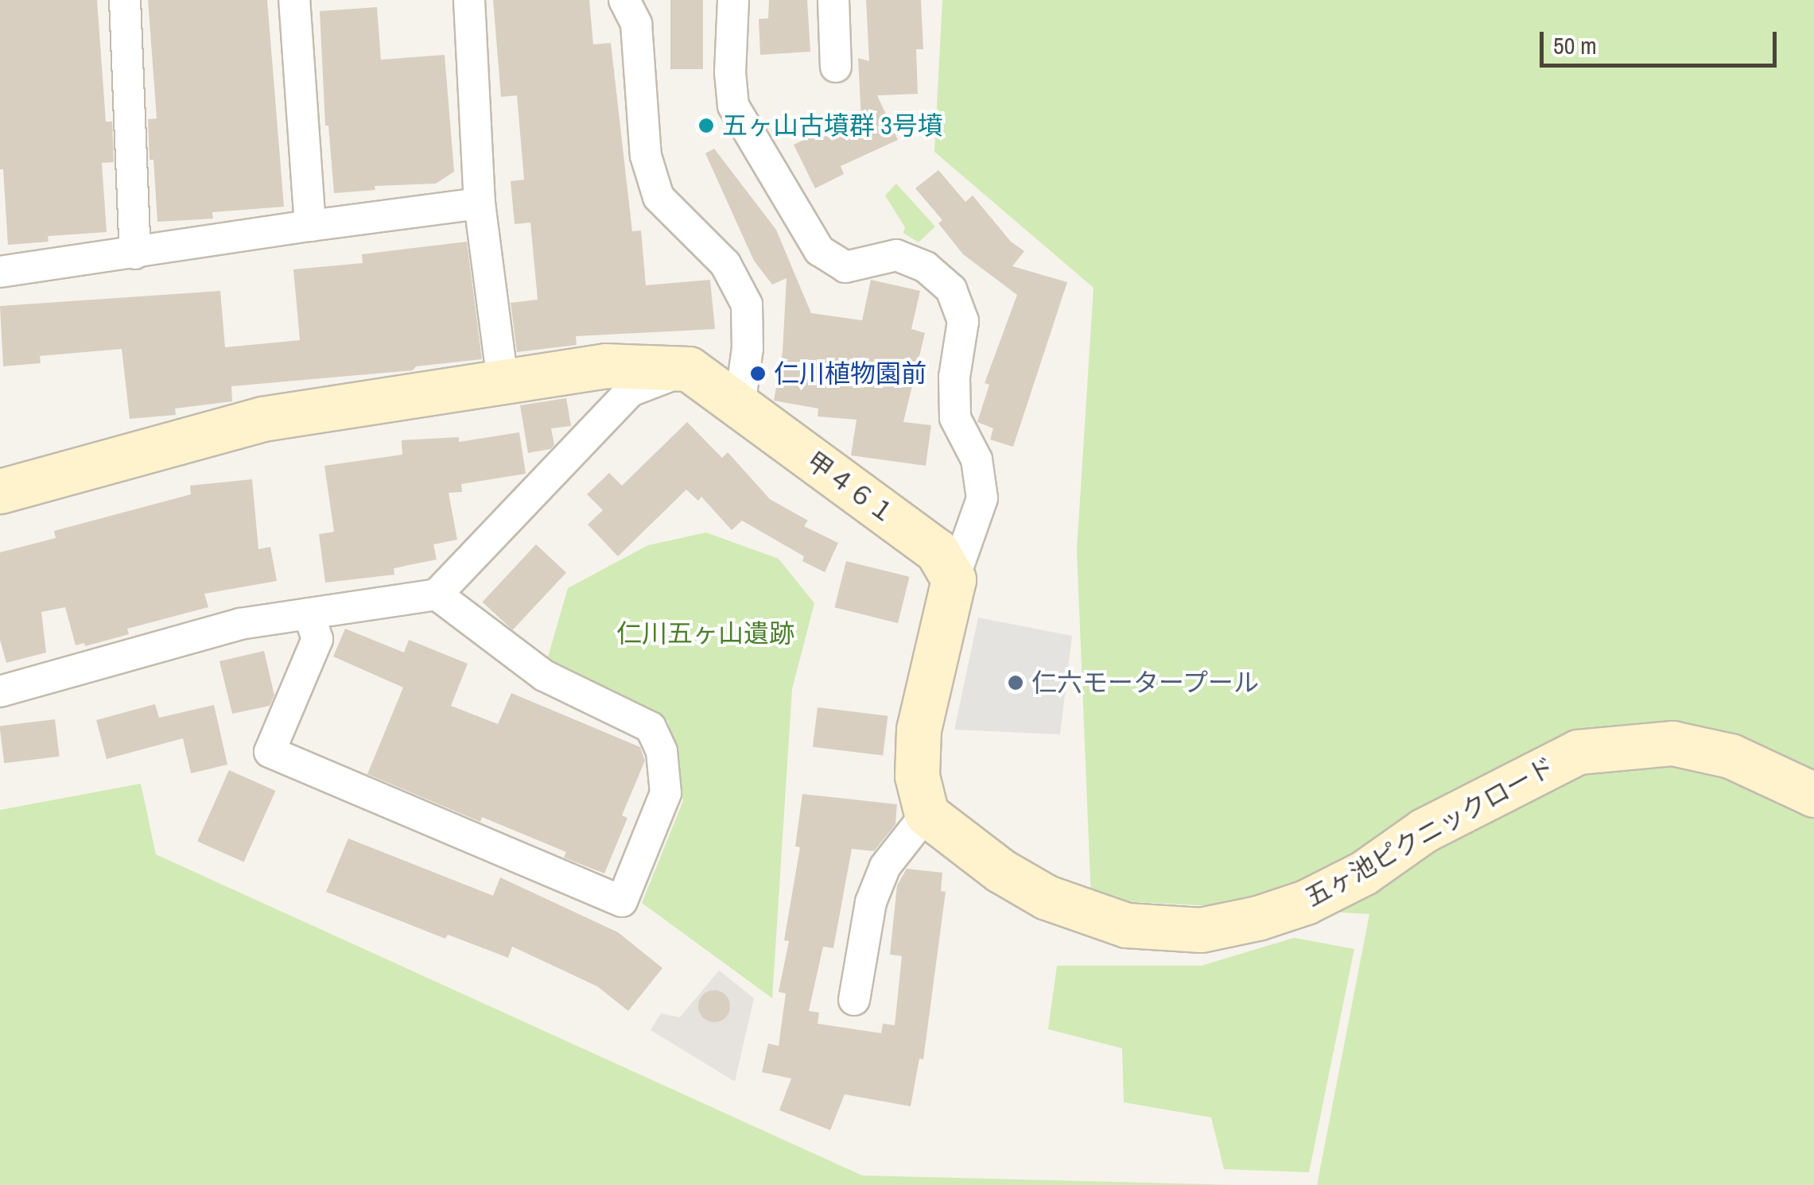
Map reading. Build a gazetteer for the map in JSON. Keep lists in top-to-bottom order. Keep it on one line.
{"streets":{"street":["甲４６１","五ヶ池ピクニックロード"]},"parks":["仁川五ヶ山遺跡"],"places":["五ヶ山古墳群 3号墳","仁川植物園前","仁六モータープール"],"scale_bar":"50 m"}
